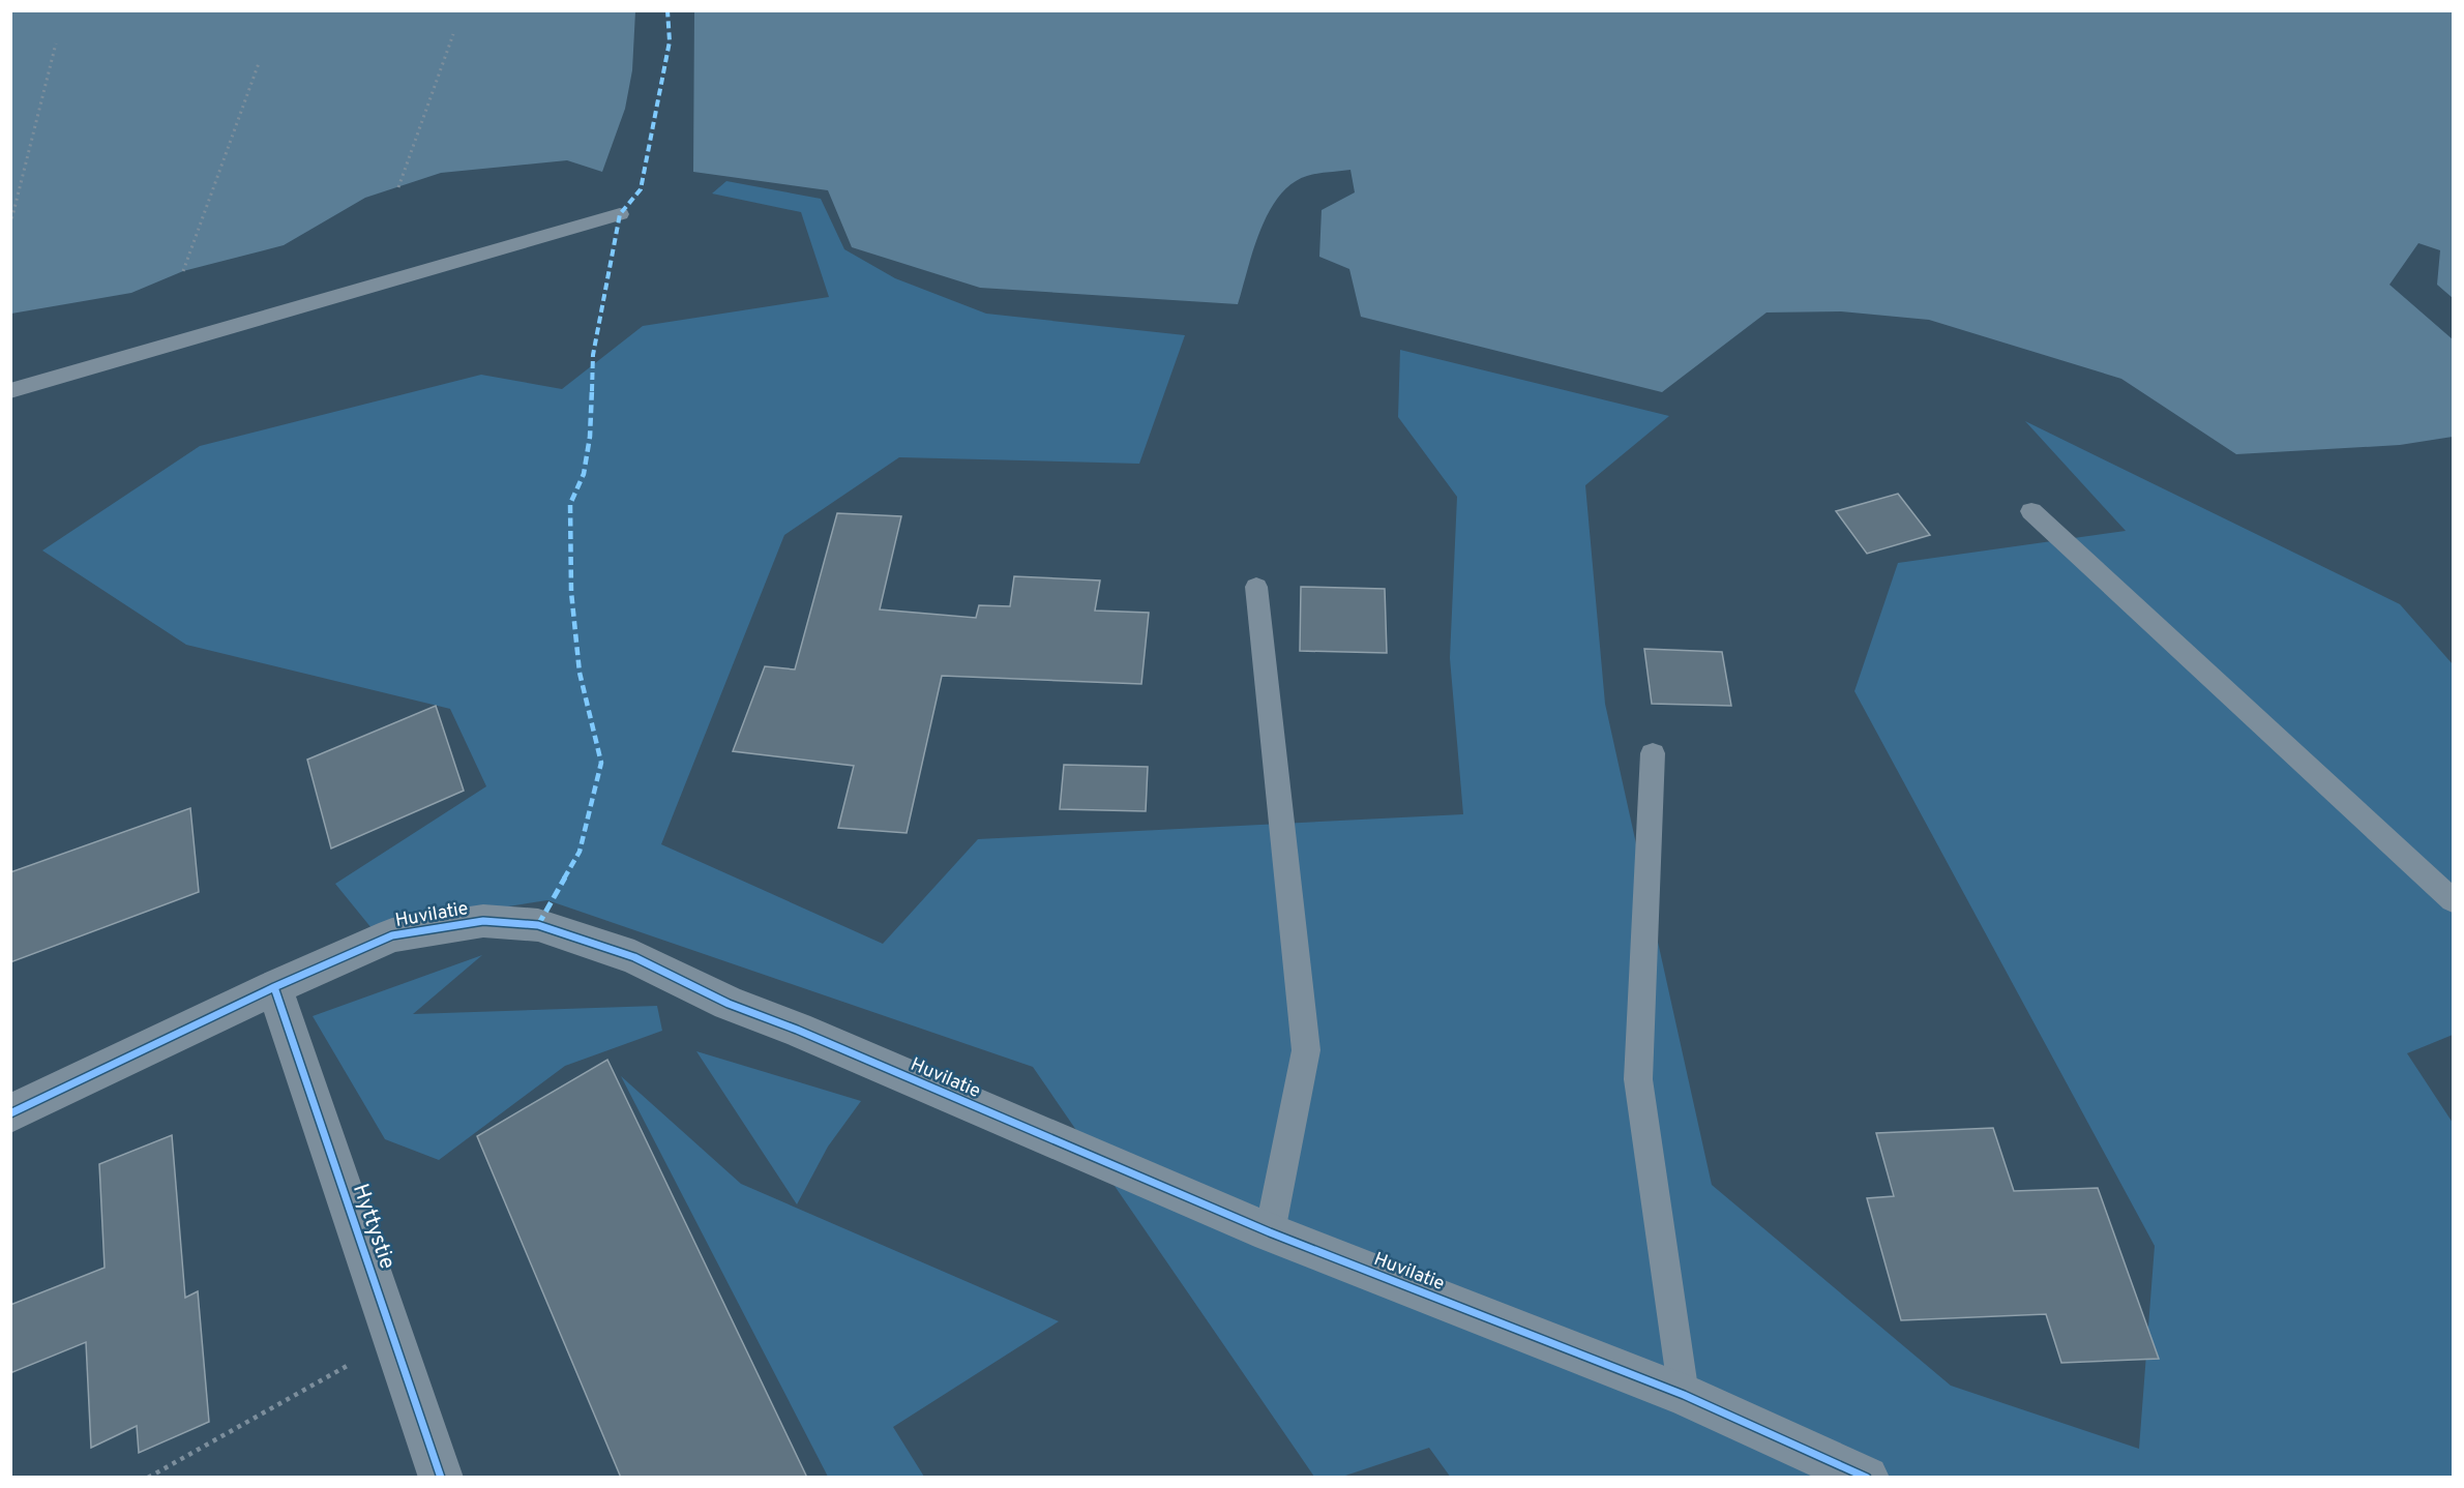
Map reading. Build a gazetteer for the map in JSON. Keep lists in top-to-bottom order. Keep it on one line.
{"streets":{"street":["Huvilatie","Hyttystie"]},"crossings":[["Huvilatie","Hyttystie"]]}
